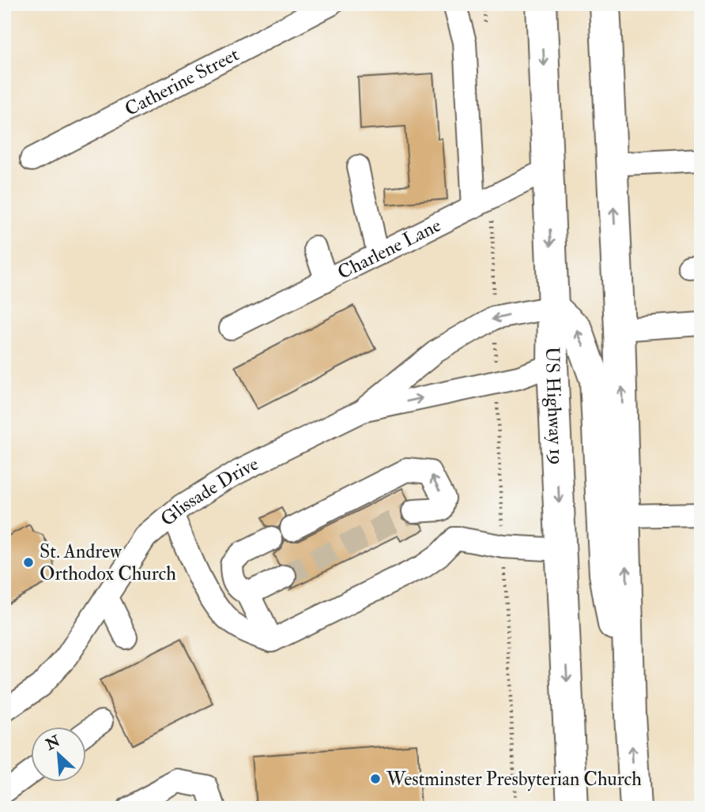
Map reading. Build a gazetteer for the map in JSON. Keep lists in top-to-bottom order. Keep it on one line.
{"streets":{"highway":["US Highway 19"],"street":["Catherine Street","Charlene Lane","Glissade Drive"]},"crossings":[["Charlene Lane","US Highway 19"],["US Highway 19","Glissade Drive"]],"places":["St. Andrew Orthodox Church","Westminster Presbyterian Church"],"north":"top left"}
